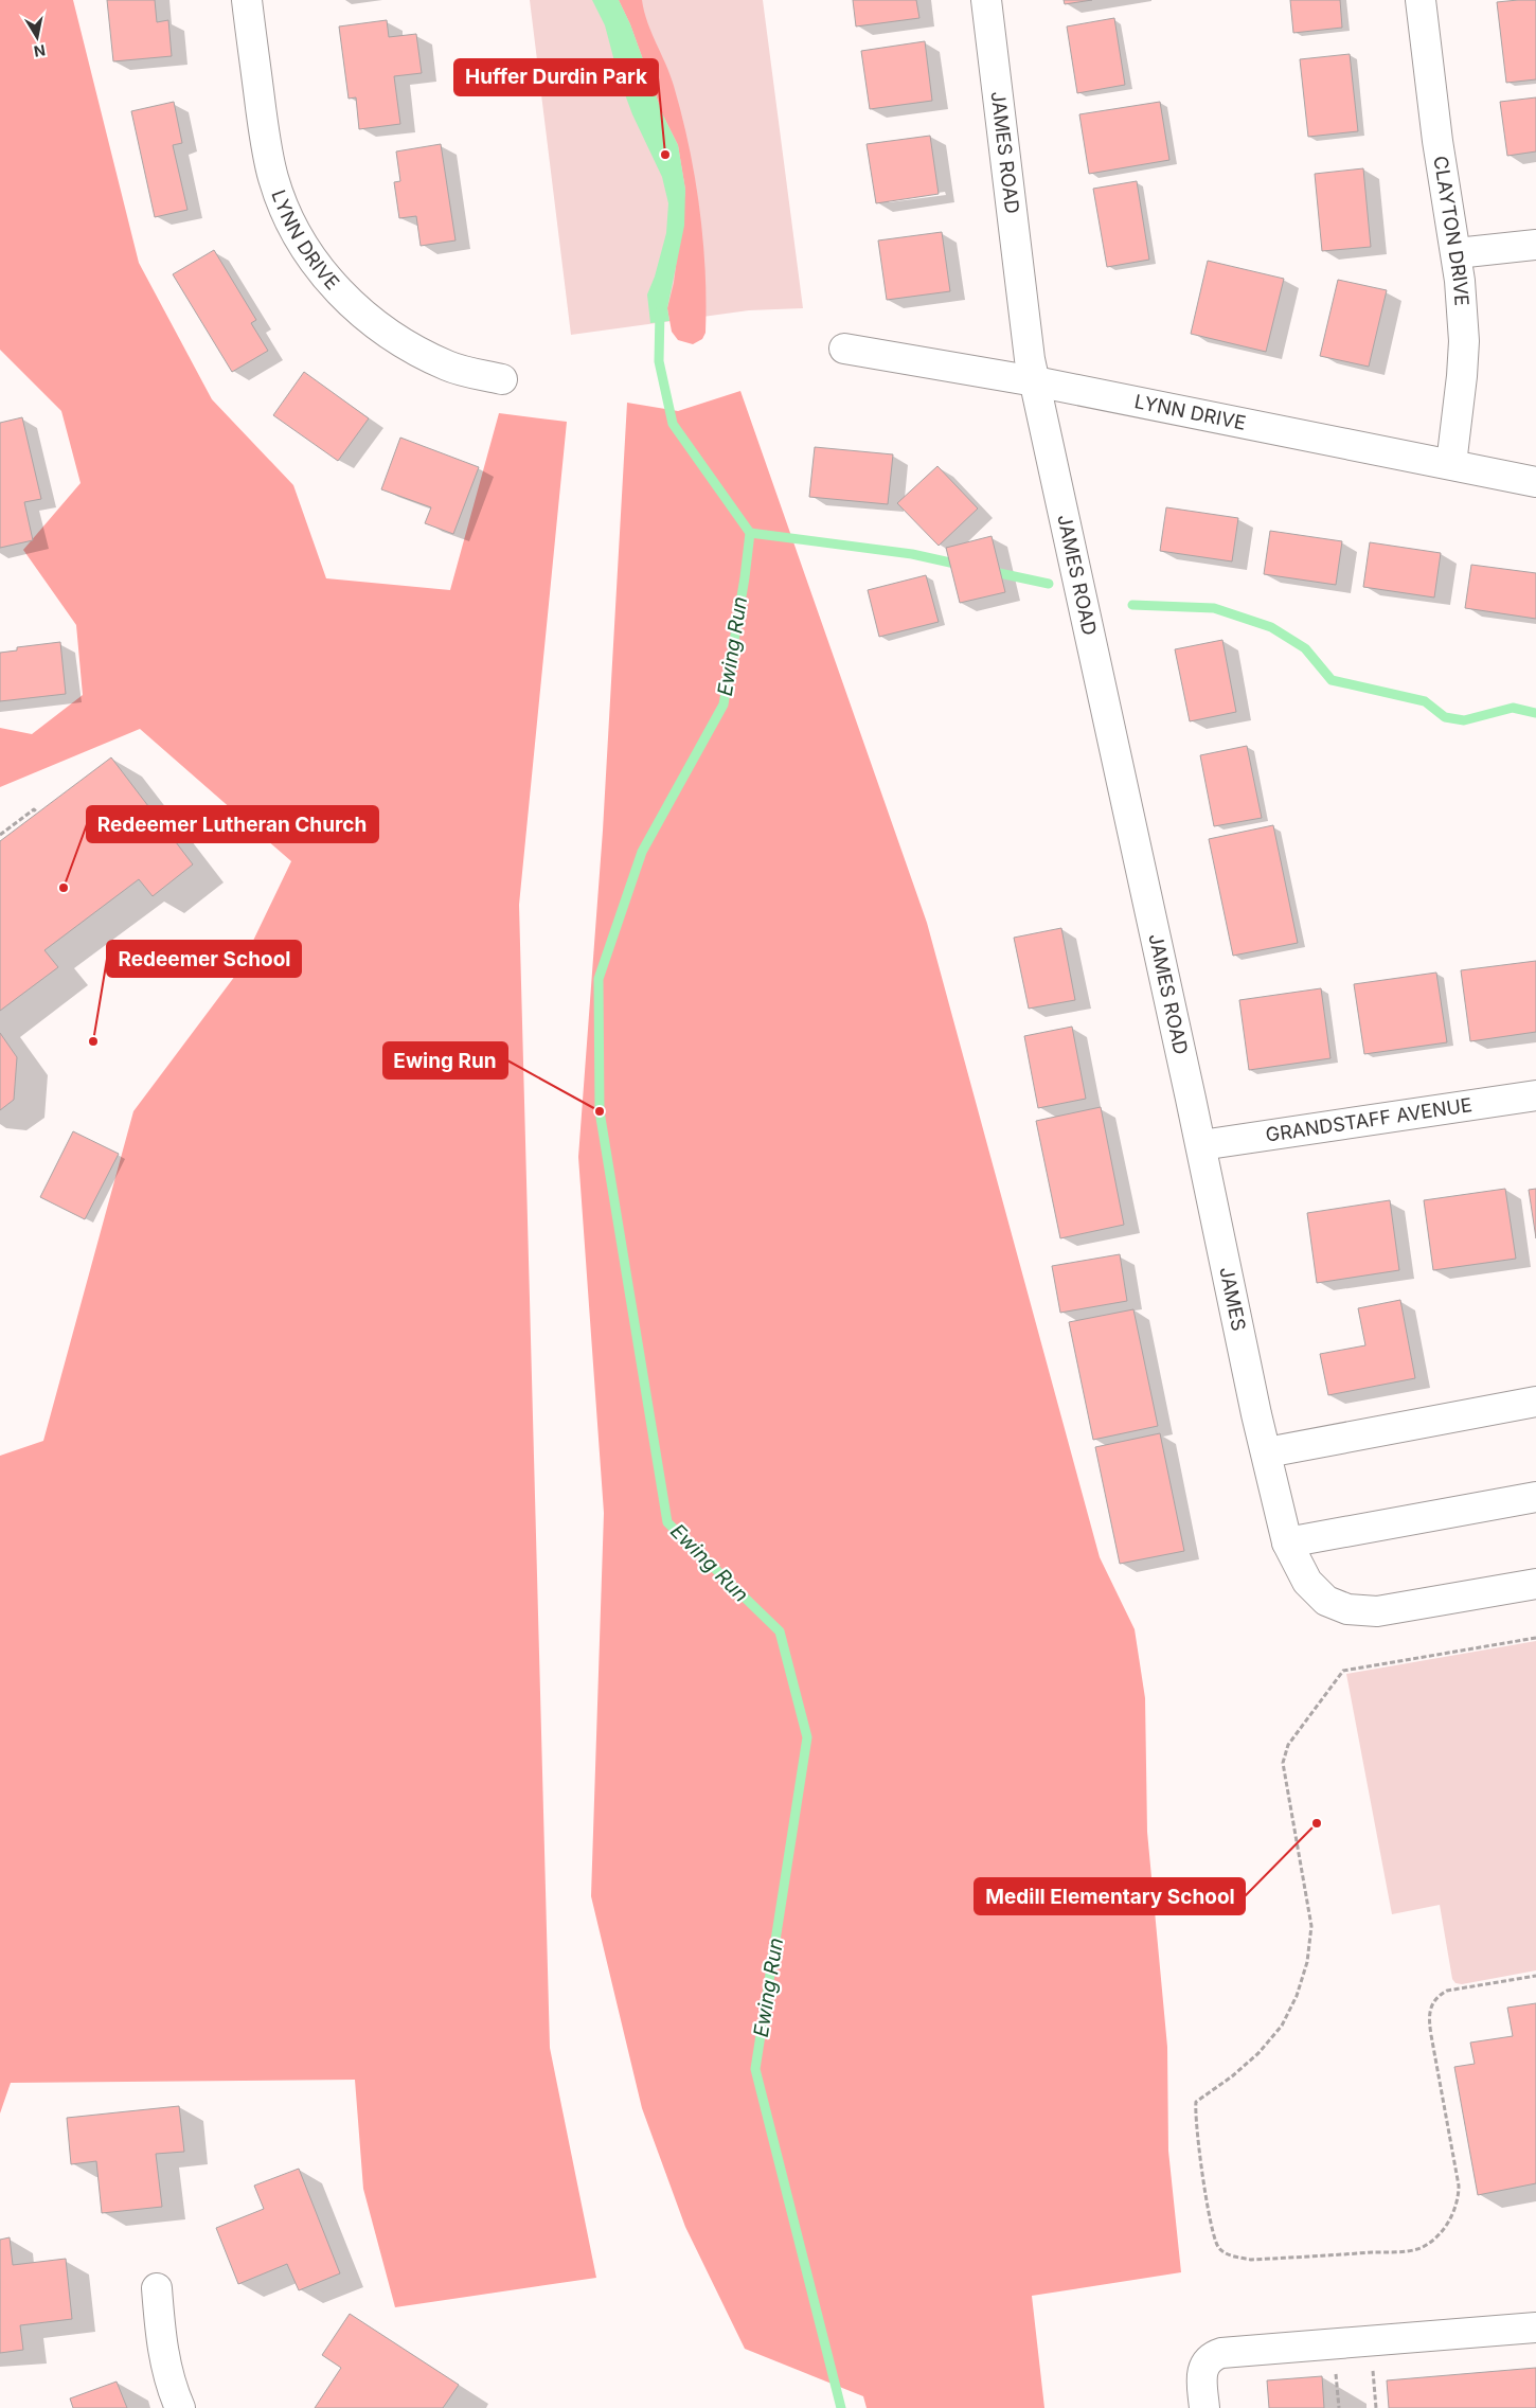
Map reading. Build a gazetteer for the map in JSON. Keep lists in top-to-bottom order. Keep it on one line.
{"streets":{"street":["JAMES ROAD","CLAYTON DRIVE","LYNN DRIVE","GRANDSTAFF AVENUE","JAMES"]},"crossings":[["JAMES ROAD","LYNN DRIVE"],["JAMES ROAD","GRANDSTAFF AVENUE"],["JAMES ROAD","JAMES"],["CLAYTON DRIVE","LYNN DRIVE"],["GRANDSTAFF AVENUE","JAMES"]],"water":["Ewing Run"],"places":["Huffer Durdin Park","Redeemer Lutheran Church","Redeemer School","Ewing Run","Medill Elementary School"],"north":"bottom"}
